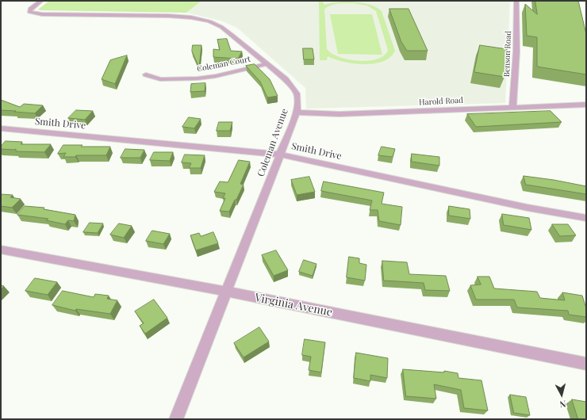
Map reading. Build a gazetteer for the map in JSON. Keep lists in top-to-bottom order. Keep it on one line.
{"streets":{"street":["Benson Road","Coleman Court","Harold Road","Smith Drive","Coleman Avenue","Virginia Avenue"]},"crossings":[["Benson Road","Harold Road"],["Coleman Court","Coleman Avenue"],["Harold Road","Coleman Avenue"],["Smith Drive","Coleman Avenue"],["Coleman Avenue","Virginia Avenue"]],"north":"bottom"}
